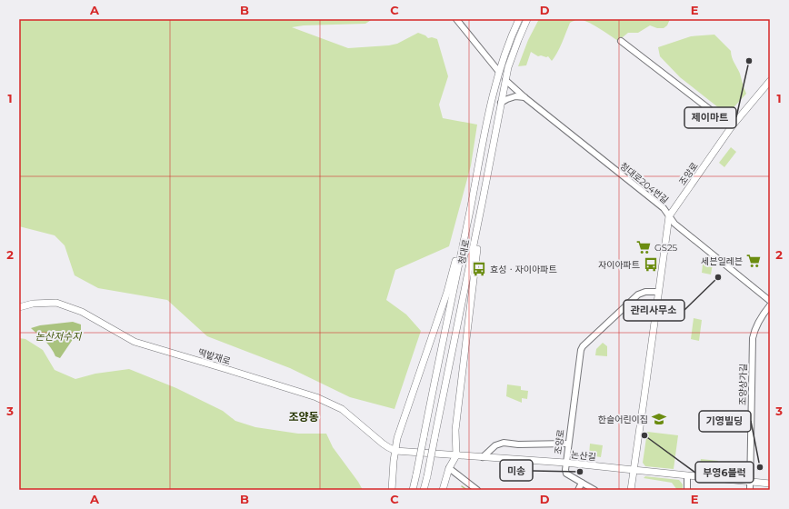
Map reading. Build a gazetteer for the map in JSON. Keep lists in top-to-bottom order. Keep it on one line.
{"streets":{"street":["조양로","청대로204번길","청대로","떡밭재로","조양상가길","논산길"]},"crossings":[["조양로","청대로204번길"],["조양로","논산길"],["청대로204번길","청대로"],["떡밭재로","논산길"],["조양상가길","논산길"]],"districts":["조양동"],"water":["논산저수지"],"places":{"other":["제이마트","관리사무소","부영6블럭","기영빌딩","미송"],"supermarket":["GS25","세븐일레븐"],"bus stop":["자이아파트","효성ㆍ자이아파트"],"school or university":["한슬어린이집"]},"grid":{"columns":["A","B","C","D","E"],"rows":["1","2","3"]}}
